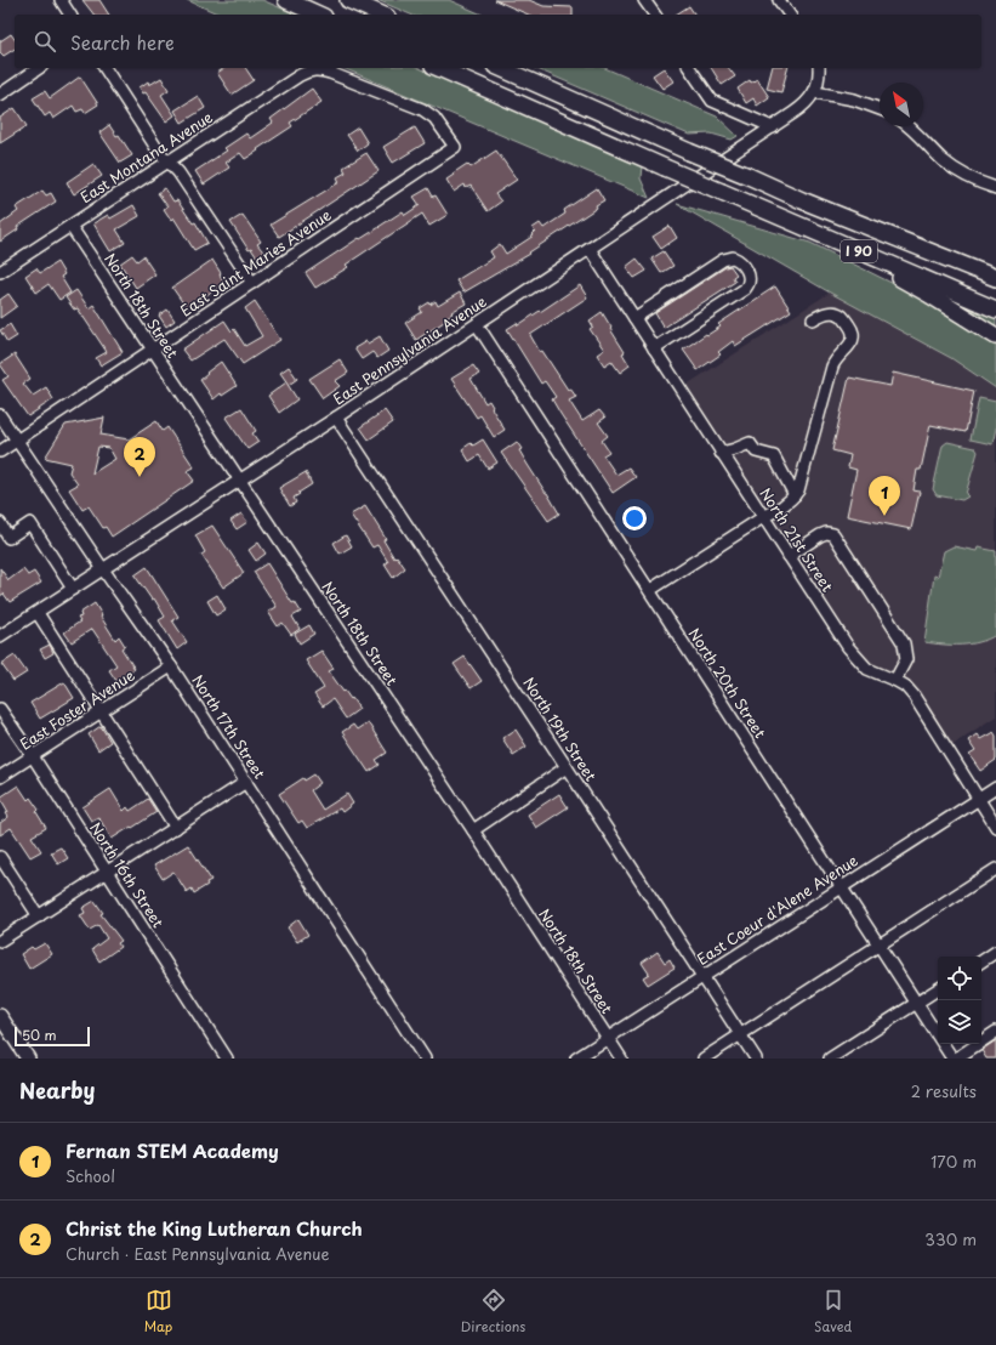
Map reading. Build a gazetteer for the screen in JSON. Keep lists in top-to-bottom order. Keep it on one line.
{"streets":{"highway":["I 90"],"street":["East Montana Avenue","East Saint Maries Avenue","North 18th Street","East Pennsylvania Avenue","North 21st Street","North 20th Street","East Foster Avenue","North 17th Street","North 19th Street","North 16th Street","East Coeur d'Alene Avenue"]},"crossings":[["East Montana Avenue","East Saint Maries Avenue"],["East Montana Avenue","North 18th Street"],["East Saint Maries Avenue","North 18th Street"],["East Saint Maries Avenue","North 17th Street"],["North 18th Street","East Pennsylvania Avenue"],["North 18th Street","East Coeur d'Alene Avenue"],["East Pennsylvania Avenue","North 21st Street"],["East Pennsylvania Avenue","North 20th Street"],["East Pennsylvania Avenue","North 17th Street"],["East Pennsylvania Avenue","North 19th Street"],["North 21st Street","East Coeur d'Alene Avenue"],["North 20th Street","East Coeur d'Alene Avenue"],["East Foster Avenue","North 17th Street"],["East Foster Avenue","North 16th Street"],["North 19th Street","East Coeur d'Alene Avenue"]],"scale_bar":"50 m","north":"top left","page":{"search":"Search here","pins":["2","1"],"scale":"50 m","heading":["Nearby","2 results"],"list":[{"mark":"1","name":"Fernan STEM Academy","note":"School","value":"170 m"},{"mark":"2","name":"Christ the King Lutheran Church","note":"Church · East Pennsylvania Avenue","value":"330 m"}],"nav":["Map","Directions","Saved"]}}
